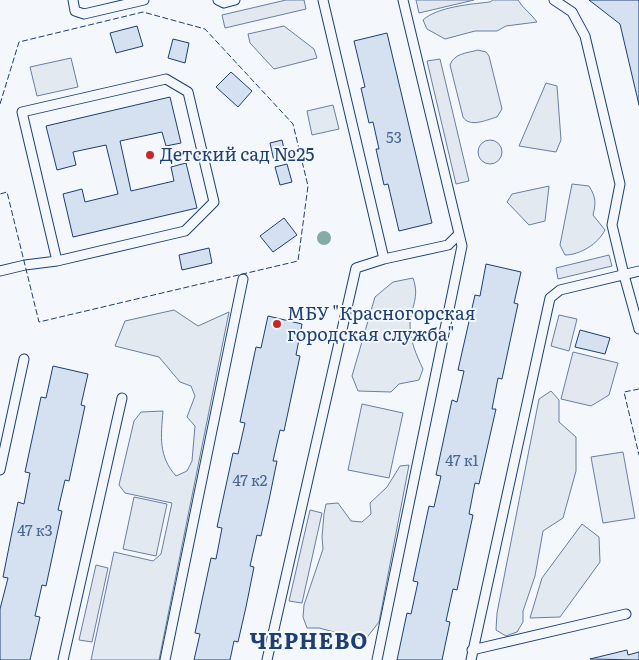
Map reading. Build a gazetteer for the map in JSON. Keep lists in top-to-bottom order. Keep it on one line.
{"districts":["ЧЕРНЕВО"],"places":["Детский сад №25","МБУ \"Красногорская городская служба\""],"house_numbers":["53","47 к1","47 к2","47 к3"]}
